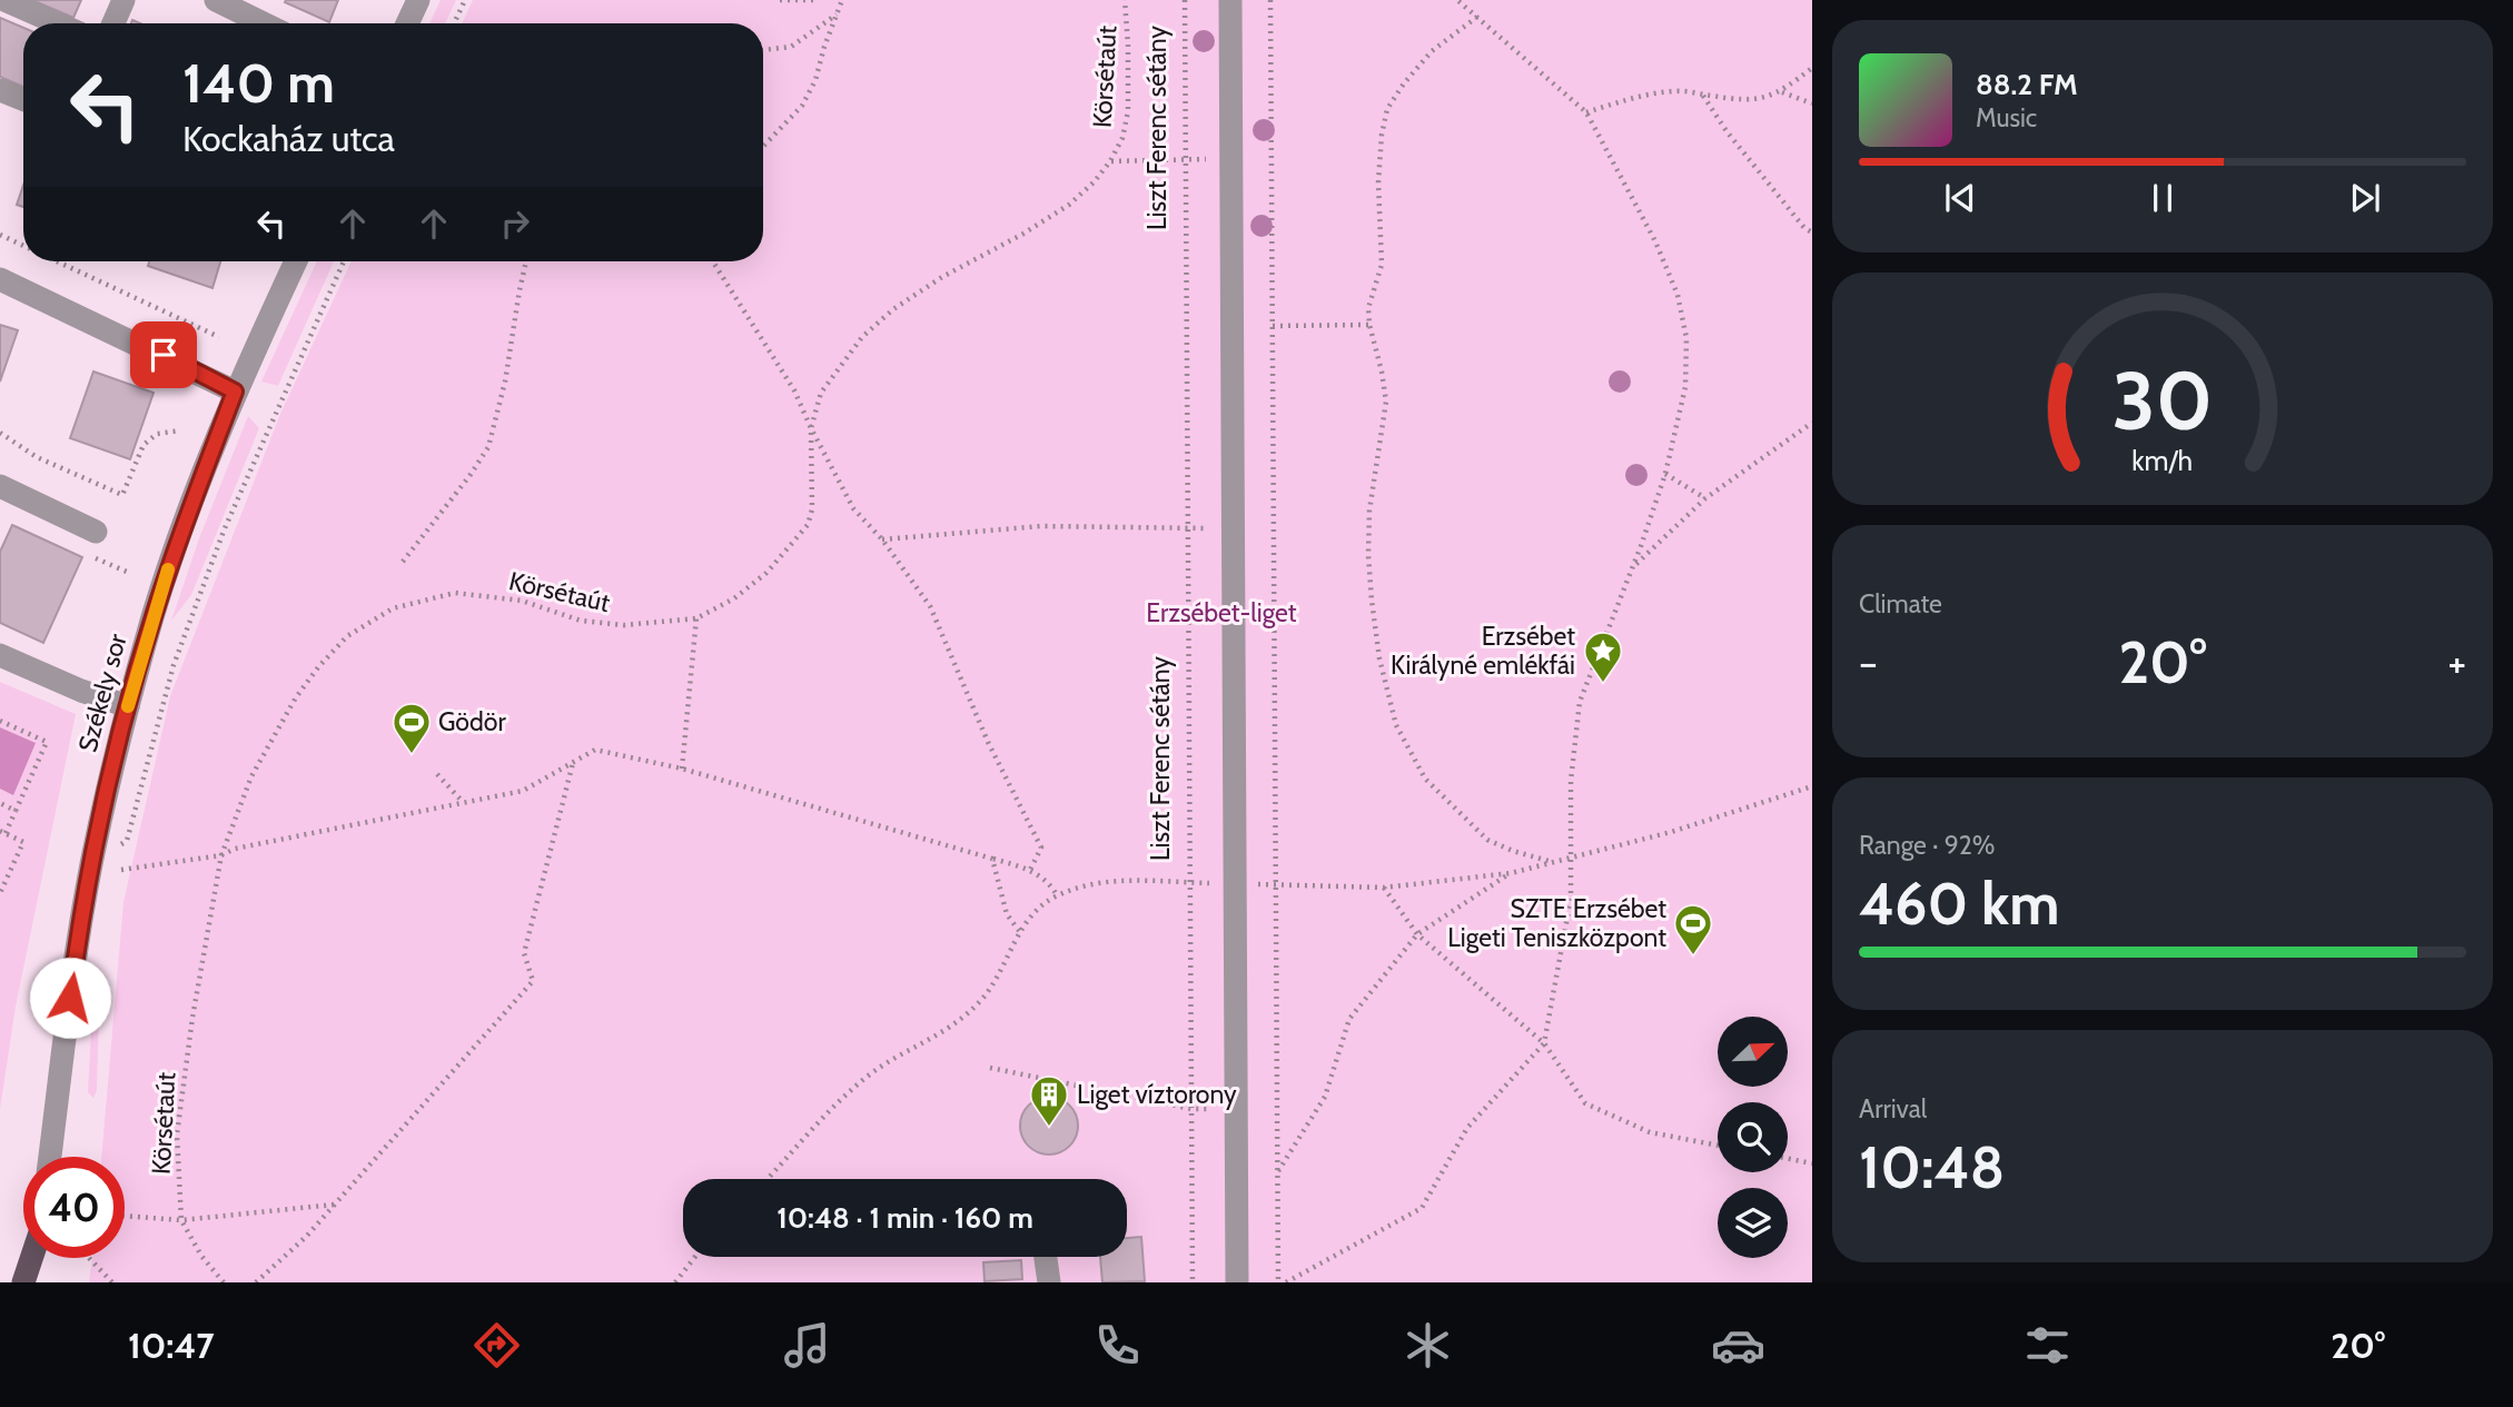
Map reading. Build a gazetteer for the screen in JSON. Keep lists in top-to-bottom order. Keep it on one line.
{"streets":{"street":["Székely sor"],"path":["Körsétaút","Liszt Ferenc sétány"]},"parks":["Erzsébet-liget"],"places":{"place":["Erzsébet Királyné emlékfái"],"sports":["Gödör","SZTE Erzsébet Ligeti Teniszközpont"],"building":["Liget víztorony"]},"north":"top right","page":{"turn":["140 m","Kockaház utca"],"song":["88.2 FM","Music"],"tile":["Climate",["Range · 92%","460 km"],["Arrival","10:48"]],"heat":["−","20°","+"],"limit":"40","trip":"10:48 · 1 min · 160 m","tabs":["10:47","20°"],"gauge":["30","km/h"]}}
